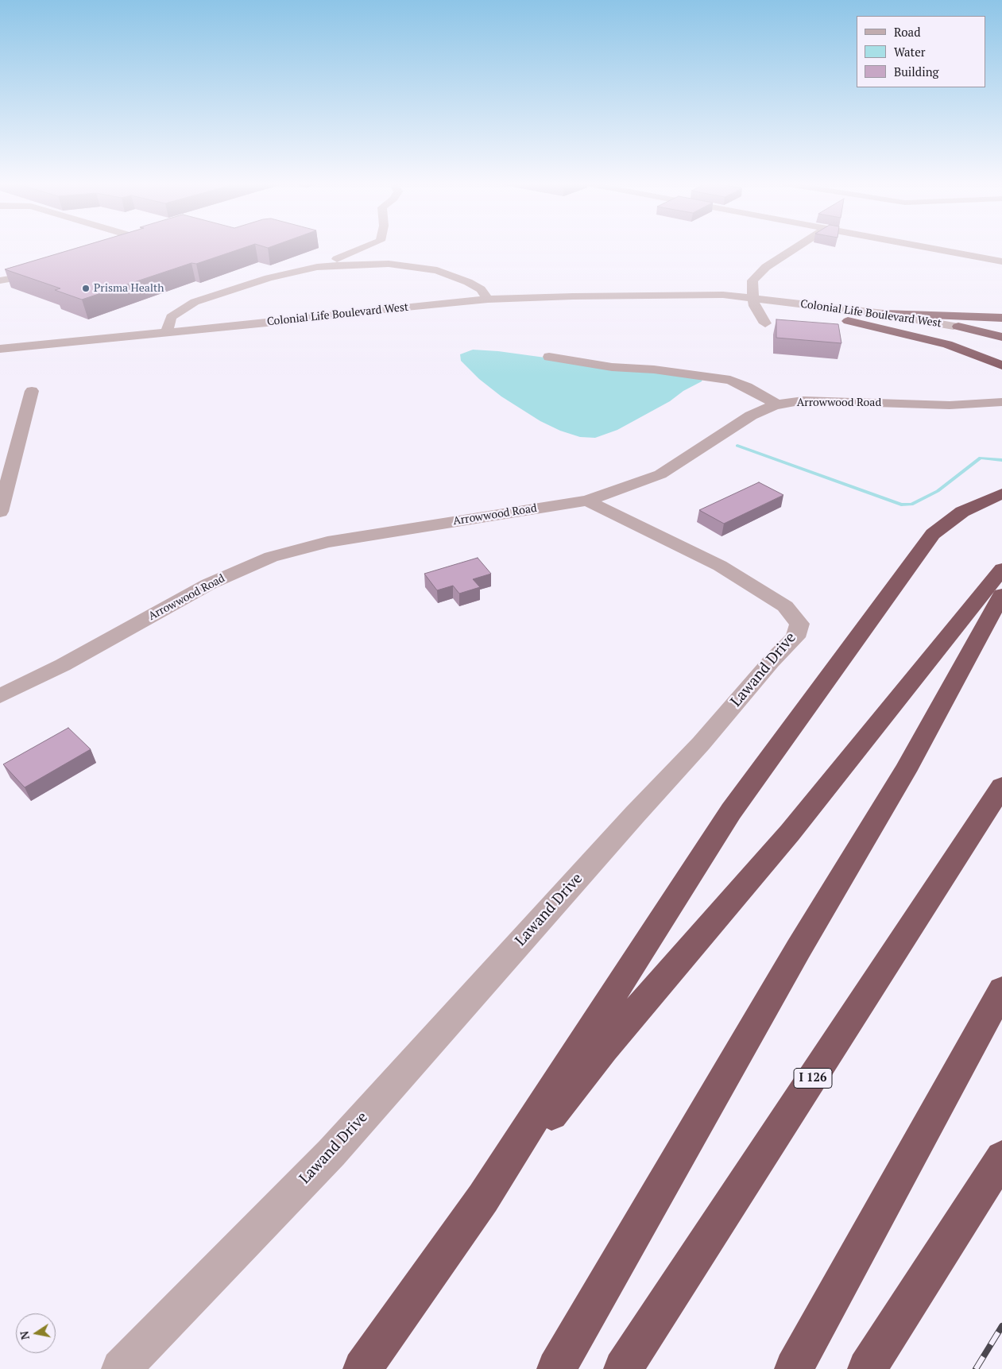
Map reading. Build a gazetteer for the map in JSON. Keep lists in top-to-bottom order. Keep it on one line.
{"streets":{"highway":["I 126"],"street":["Colonial Life Boulevard West","Arrowwood Road","Lawand Drive"]},"crossings":[["Arrowwood Road","Lawand Drive"]],"places":["Prisma Health"],"legend":["Road","Water","Building"],"north":"left"}
